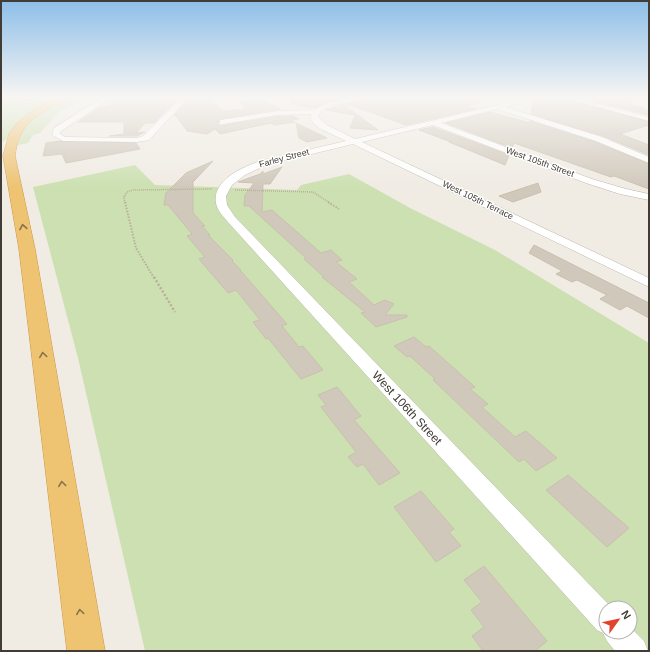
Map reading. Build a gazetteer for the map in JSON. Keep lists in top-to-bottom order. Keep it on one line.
{"streets":{"street":["Farley Street","West 105th Street","West 105th Terrace","West 106th Street"]},"crossings":[["Farley Street","West 105th Terrace"],["Farley Street","West 106th Street"]],"north":"top right"}
